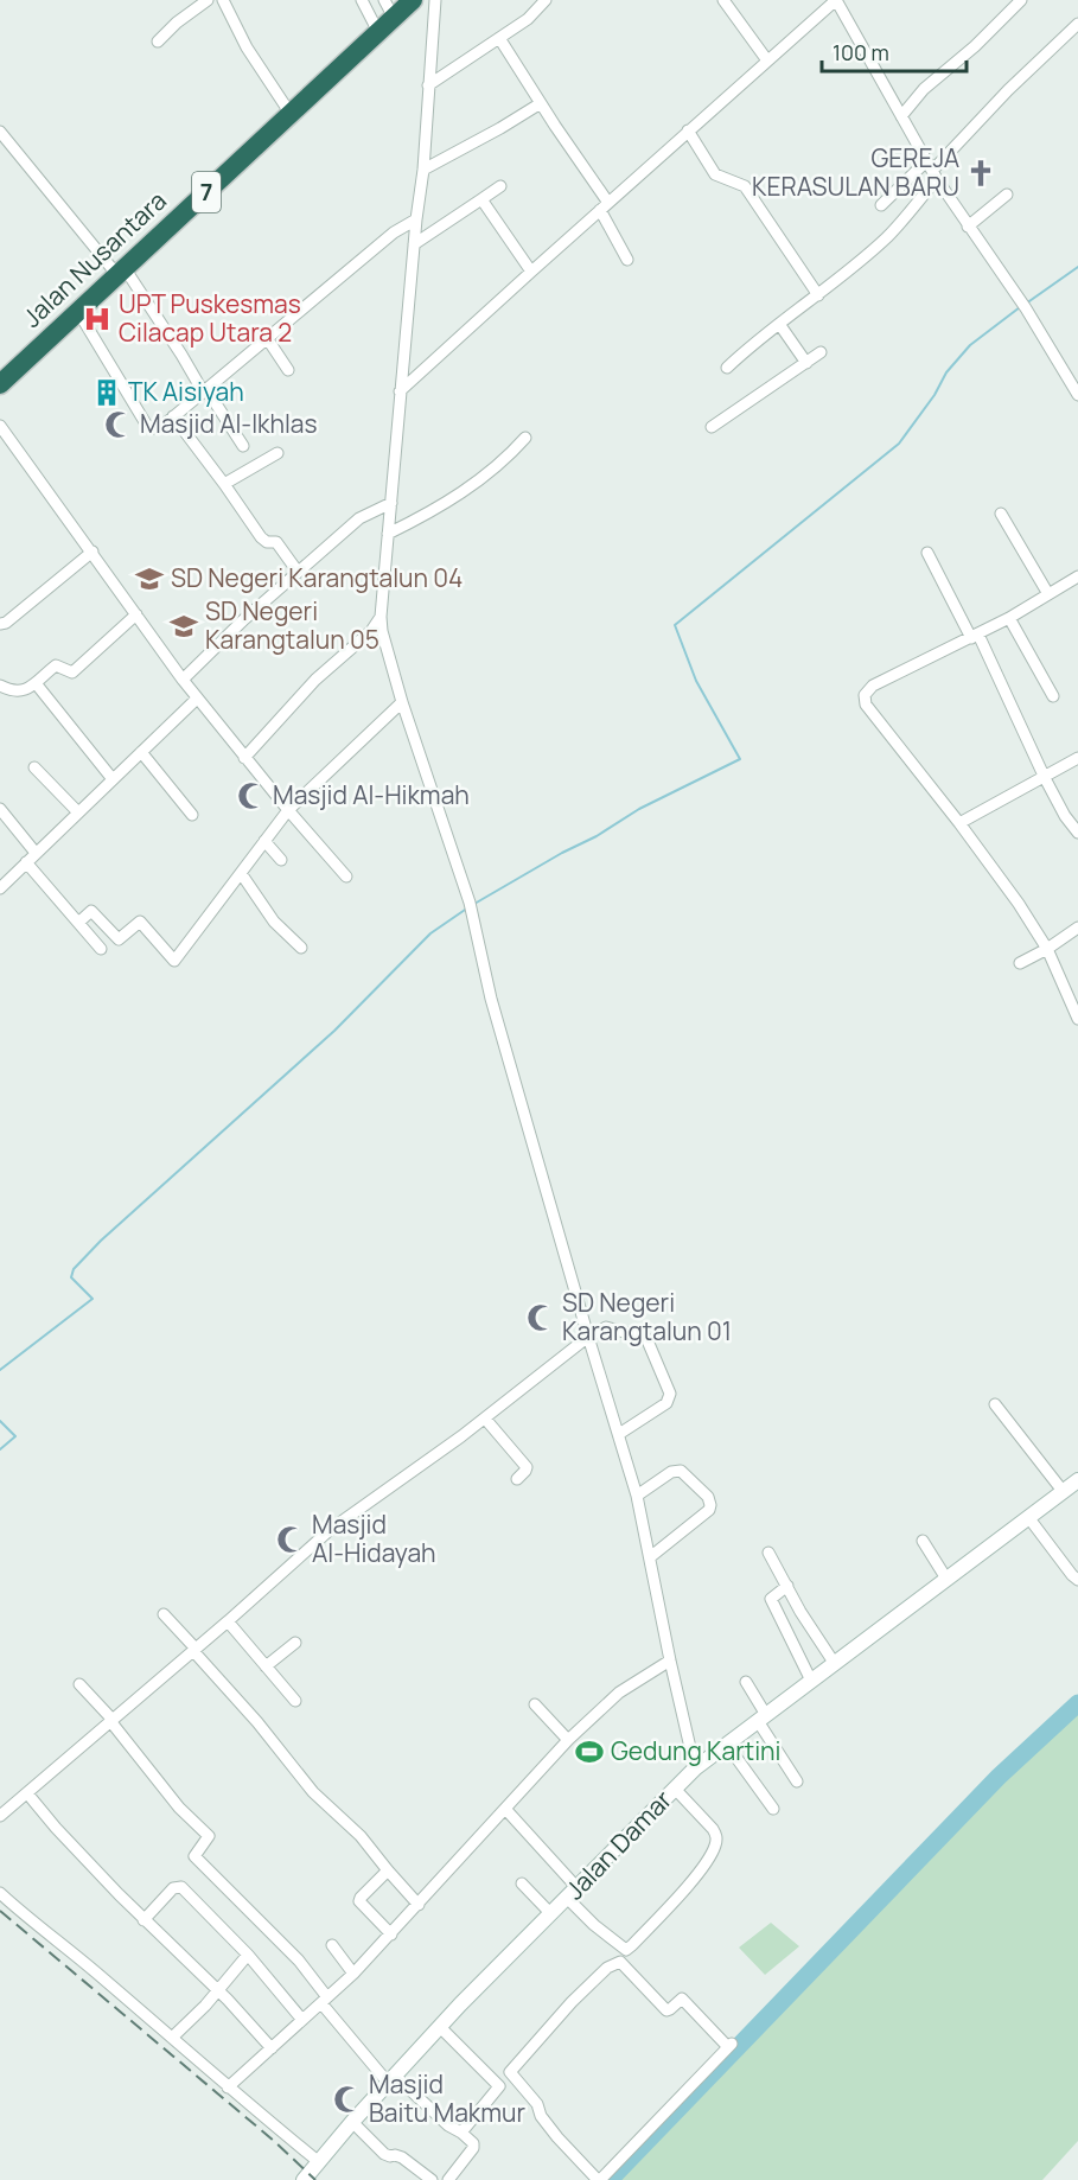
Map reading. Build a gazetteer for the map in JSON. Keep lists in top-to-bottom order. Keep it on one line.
{"streets":{"highway":["7","Jalan Nusantara"],"street":["Jalan Damar"]},"places":{"church":["GEREJA KERASULAN BARU"],"hospital":["UPT Puskesmas Cilacap Utara 2"],"building":["TK Aisiyah"],"mosque":["Masjid Al-Ikhlas","Masjid Al-Hikmah","SD Negeri Karangtalun 01","Masjid Al-Hidayah","Masjid Baitu Makmur"],"school or university":["SD Negeri Karangtalun 04","SD Negeri Karangtalun 05"],"sports":["Gedung Kartini"]},"scale_bar":"100 m"}
